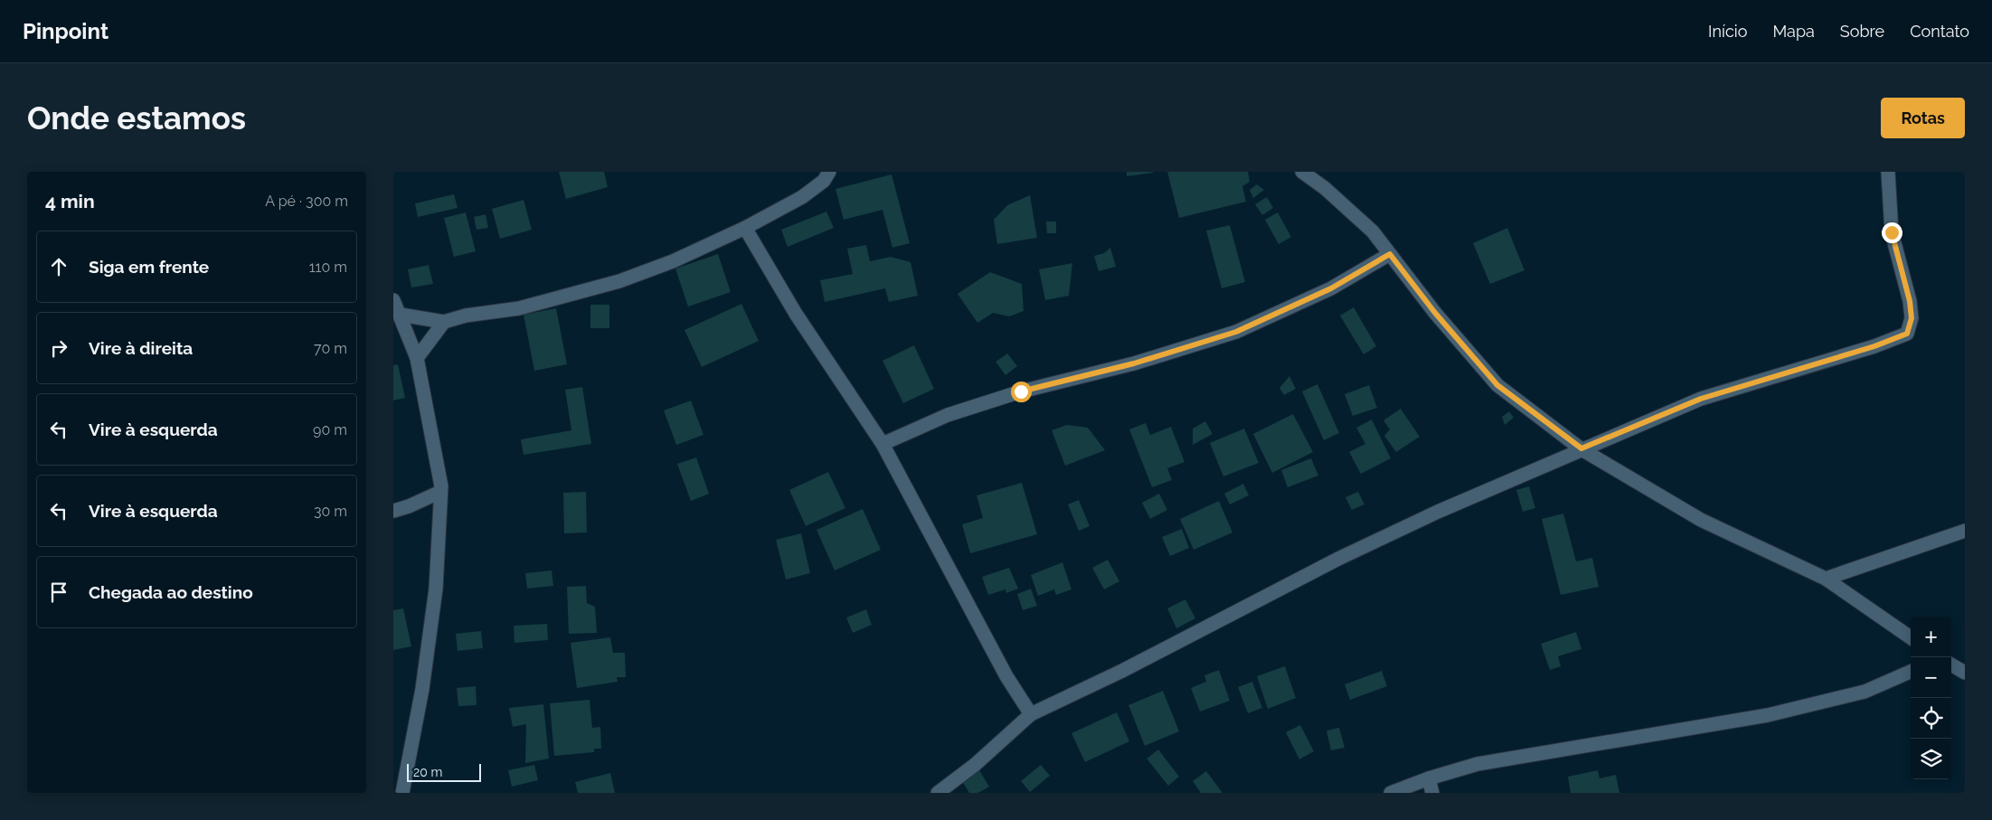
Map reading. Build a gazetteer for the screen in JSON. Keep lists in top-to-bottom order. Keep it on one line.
{"scale_bar":"20 m","page":{"header":"Pinpoint","nav":["Início","Mapa","Sobre","Contato"],"buttons":"Rotas","title":"Onde estamos","heading":["4 min","A pé · 300 m"],"list":[["Siga em frente","110 m"],["Vire à direita","70 m"],["Vire à esquerda","90 m"],["Vire à esquerda","30 m"],"Chegada ao destino"],"map_buttons":["+","−"],"scale":"20 m"}}
